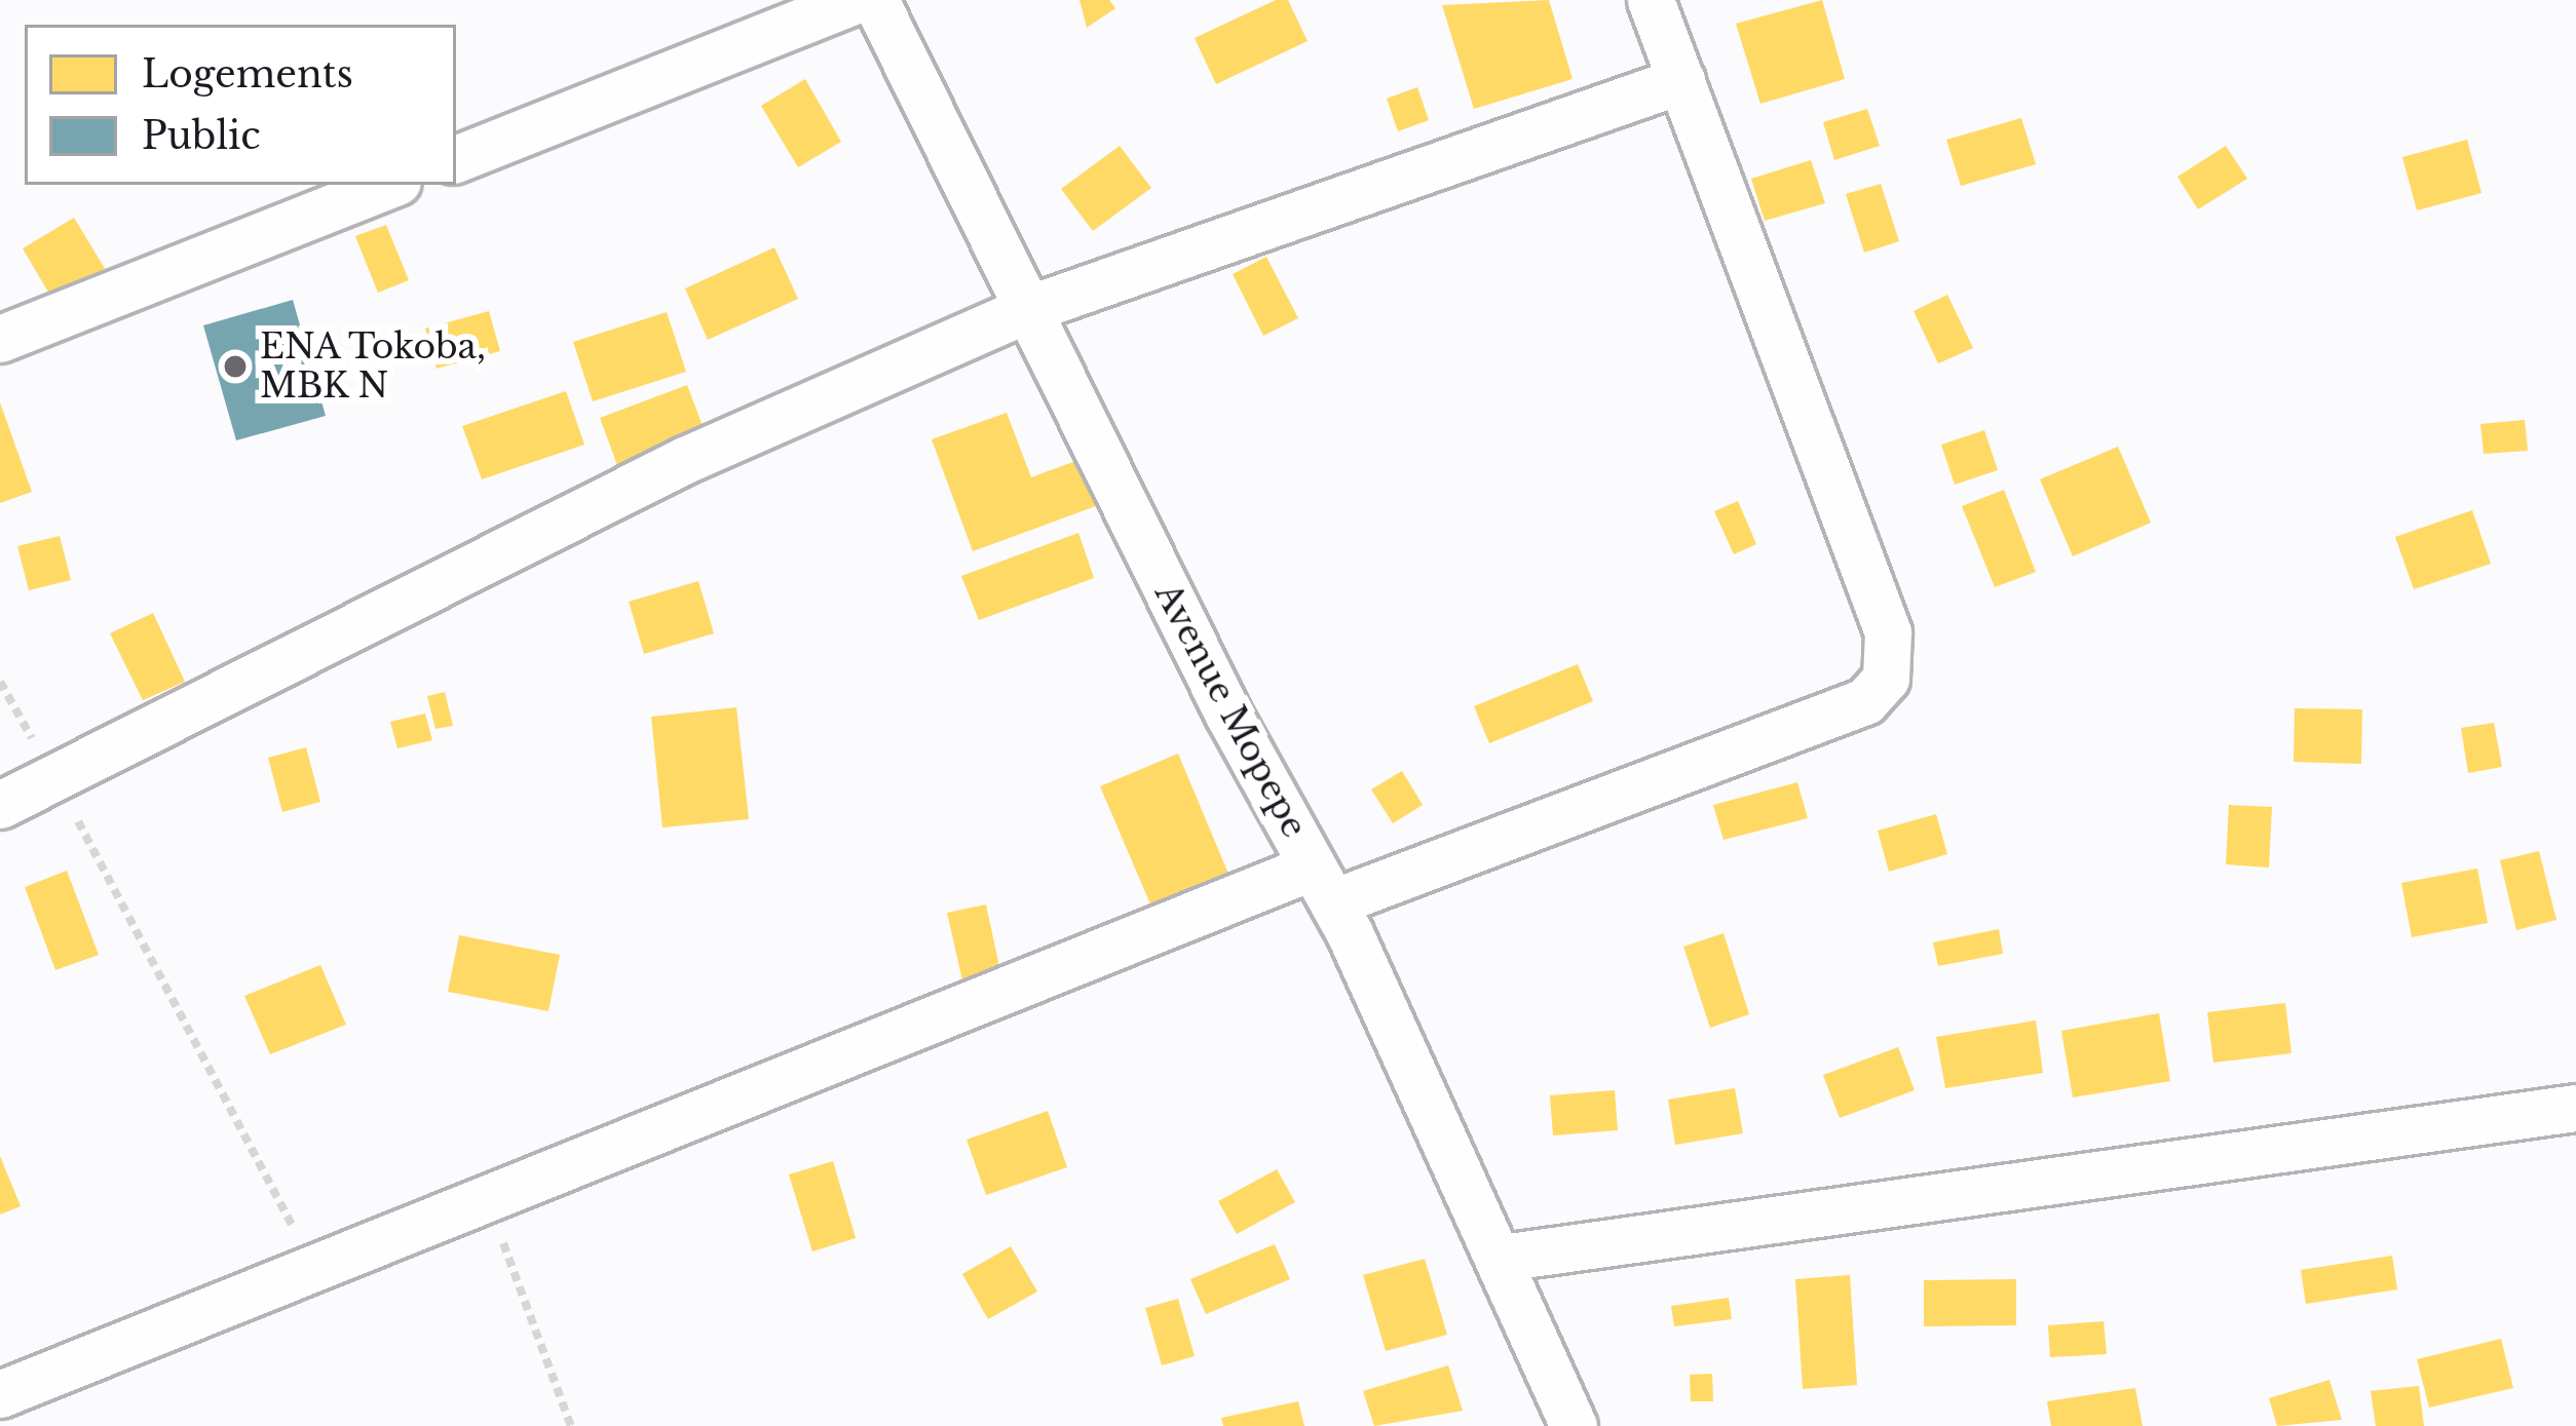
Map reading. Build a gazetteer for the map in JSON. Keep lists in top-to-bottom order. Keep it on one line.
{"streets":{"street":["Avenue Mopepe"]},"places":["ENA Tokoba, MBK N"],"legend":["Logements","Public"]}
